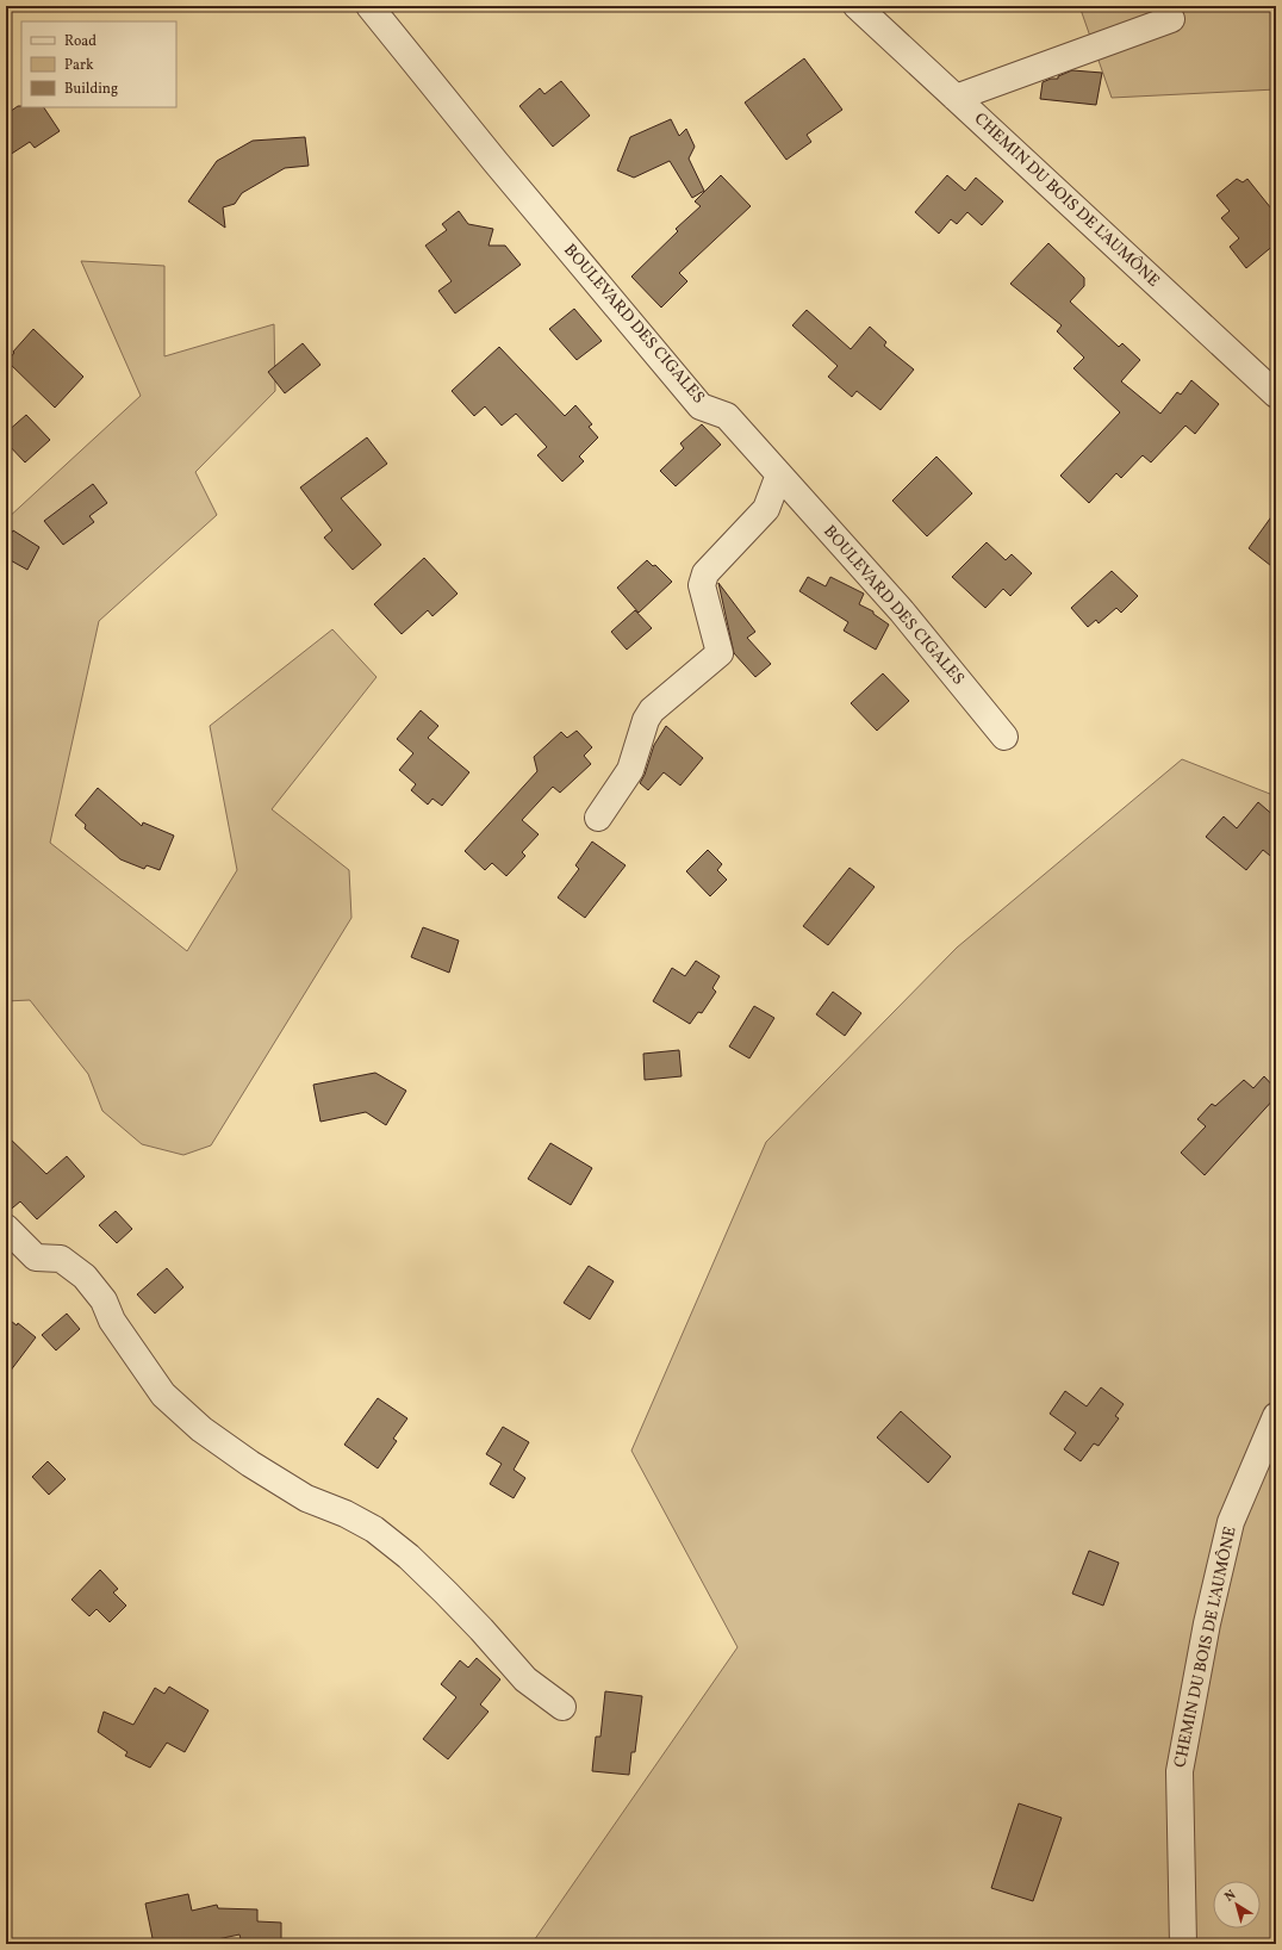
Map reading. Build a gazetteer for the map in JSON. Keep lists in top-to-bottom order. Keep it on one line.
{"streets":{"street":["CHEMIN DU BOIS DE L'AUMÔNE","BOULEVARD DES CIGALES"]},"legend":["Road","Park","Building"],"north":"top left"}
